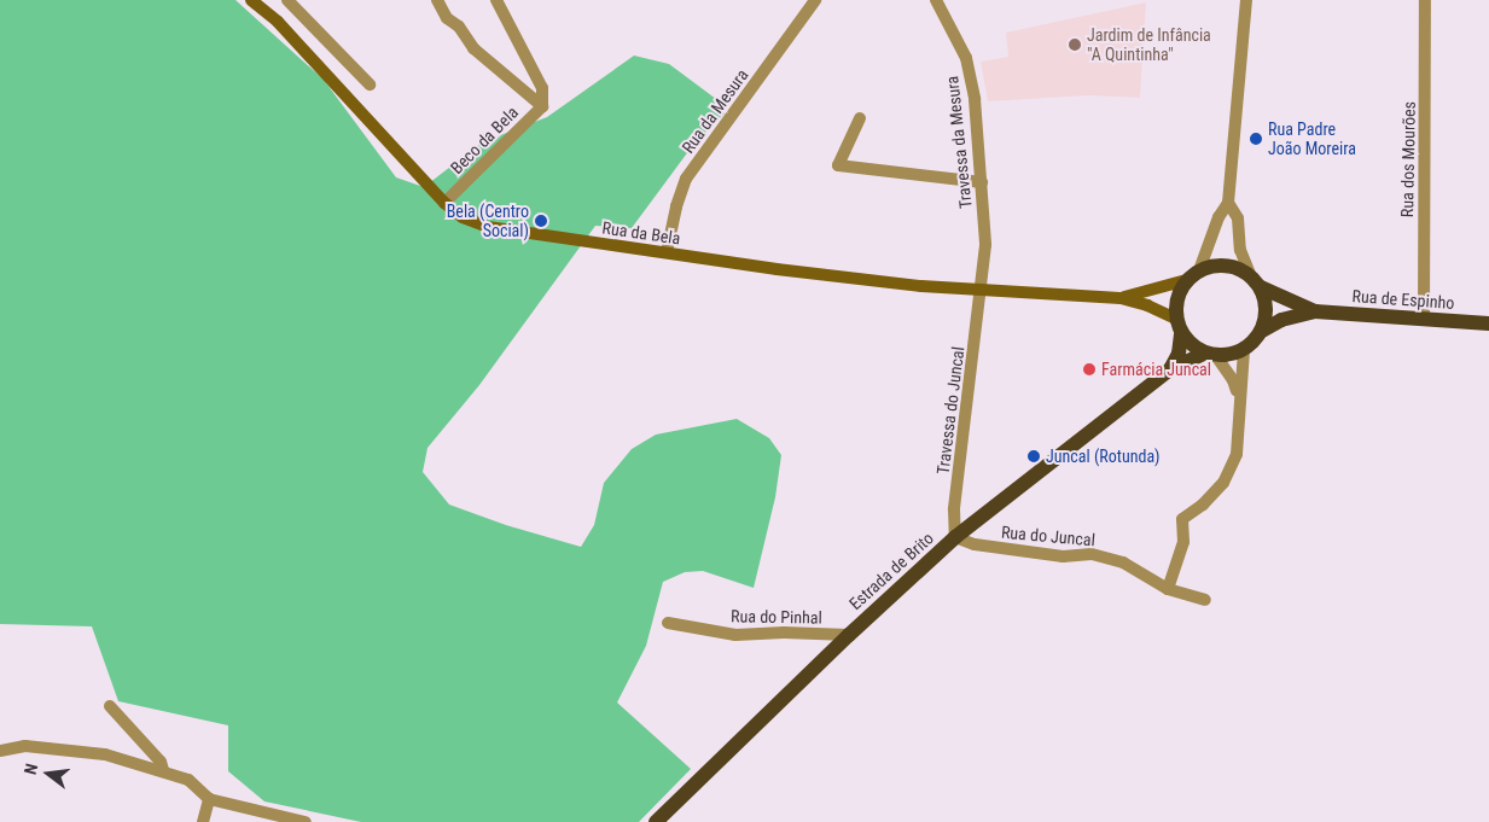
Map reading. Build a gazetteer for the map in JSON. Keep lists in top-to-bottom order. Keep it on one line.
{"streets":{"main road":["Rua da Bela","Rua de Espinho","Estrada de Brito"],"street":["Rua da Mesura","Beco da Bela","Travessa da Mesura","Rua dos Mourões","Travessa do Juncal","Rua do Juncal","Rua do Pinhal"]},"crossings":[["Rua da Mesura","Rua da Bela"],["Beco da Bela","Rua da Bela"],["Travessa da Mesura","Rua da Bela"],["Travessa da Mesura","Travessa do Juncal"],["Rua dos Mourões","Rua de Espinho"],["Rua da Bela","Rua de Espinho"],["Rua da Bela","Travessa do Juncal"],["Rua da Bela","Estrada de Brito"],["Rua de Espinho","Estrada de Brito"],["Travessa do Juncal","Rua do Juncal"],["Travessa do Juncal","Estrada de Brito"],["Rua do Juncal","Estrada de Brito"],["Estrada de Brito","Rua do Pinhal"]],"places":["Jardim de Infância \"A Quintinha\"","Rua Padre João Moreira","Bela (Centro Social)","Farmácia Juncal","Juncal (Rotunda)"],"north":"left"}
